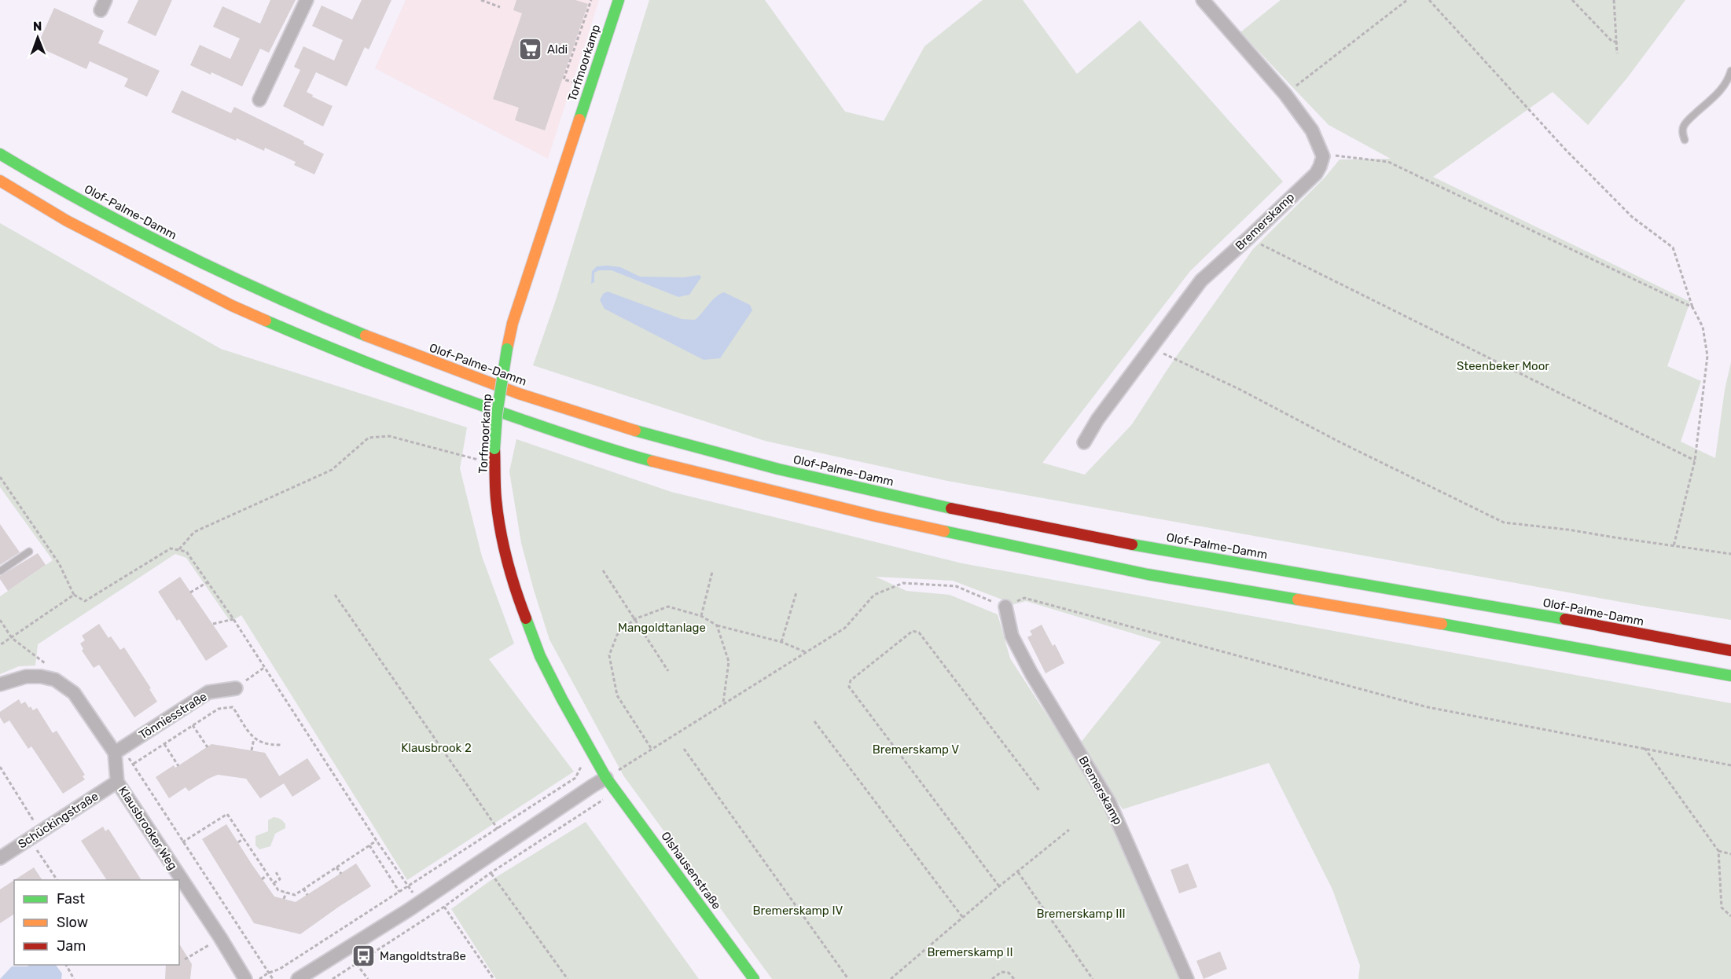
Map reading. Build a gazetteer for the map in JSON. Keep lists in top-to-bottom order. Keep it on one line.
{"streets":{"main road":["Torfmoorkamp","Olof-Palme-Damm","Olshausenstraße"],"street":["Bremerskamp","Tönniesstraße","Schückingstraße","Klausbrooker Weg"]},"crossings":[["Torfmoorkamp","Olshausenstraße"],["Tönniesstraße","Klausbrooker Weg"],["Schückingstraße","Klausbrooker Weg"]],"parks":["Steenbeker Moor","Mangoldtanlage","Klausbrook 2","Bremerskamp V","Bremerskamp IV","Bremerskamp III","Bremerskamp II"],"places":{"supermarket":["Aldi"],"bus stop":["Mangoldtstraße"]},"legend":["Fast","Slow","Jam"],"north":"top"}
